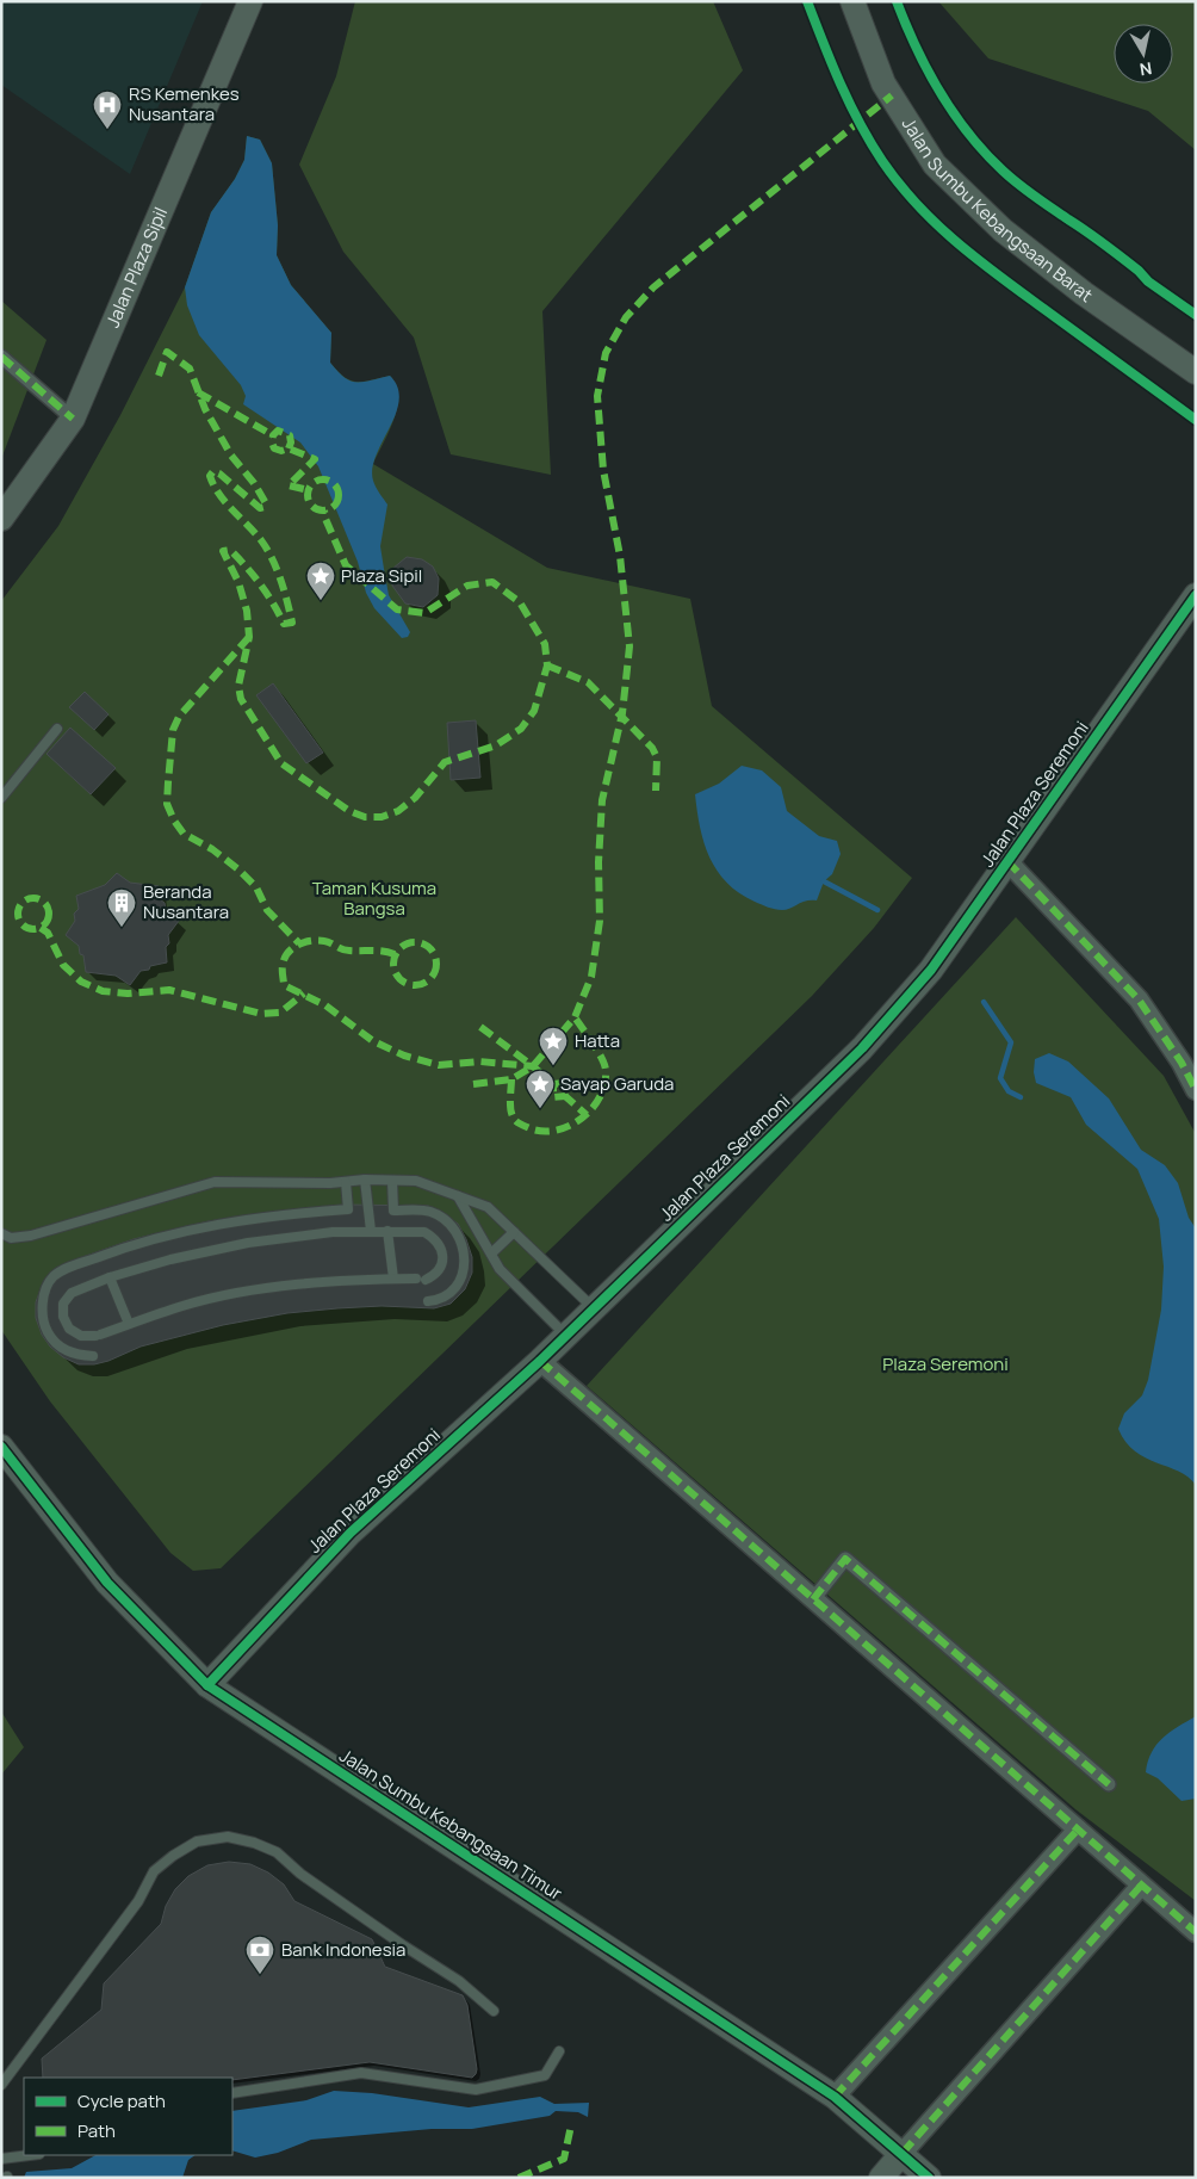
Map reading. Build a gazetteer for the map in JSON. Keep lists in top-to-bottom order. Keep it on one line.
{"streets":{"street":["Jalan Sumbu Kebangsaan Barat","Jalan Plaza Sipil","Jalan Plaza Seremoni","Jalan Sumbu Kebangsaan Timur"]},"crossings":[["Jalan Plaza Seremoni","Jalan Sumbu Kebangsaan Timur"]],"parks":["Taman Kusuma Bangsa","Plaza Seremoni"],"places":{"hospital":["RS Kemenkes Nusantara"],"place":["Plaza Sipil","Hatta","Sayap Garuda"],"building":["Beranda Nusantara"],"bank":["Bank Indonesia"]},"legend":["Cycle path","Path"],"north":"bottom"}
